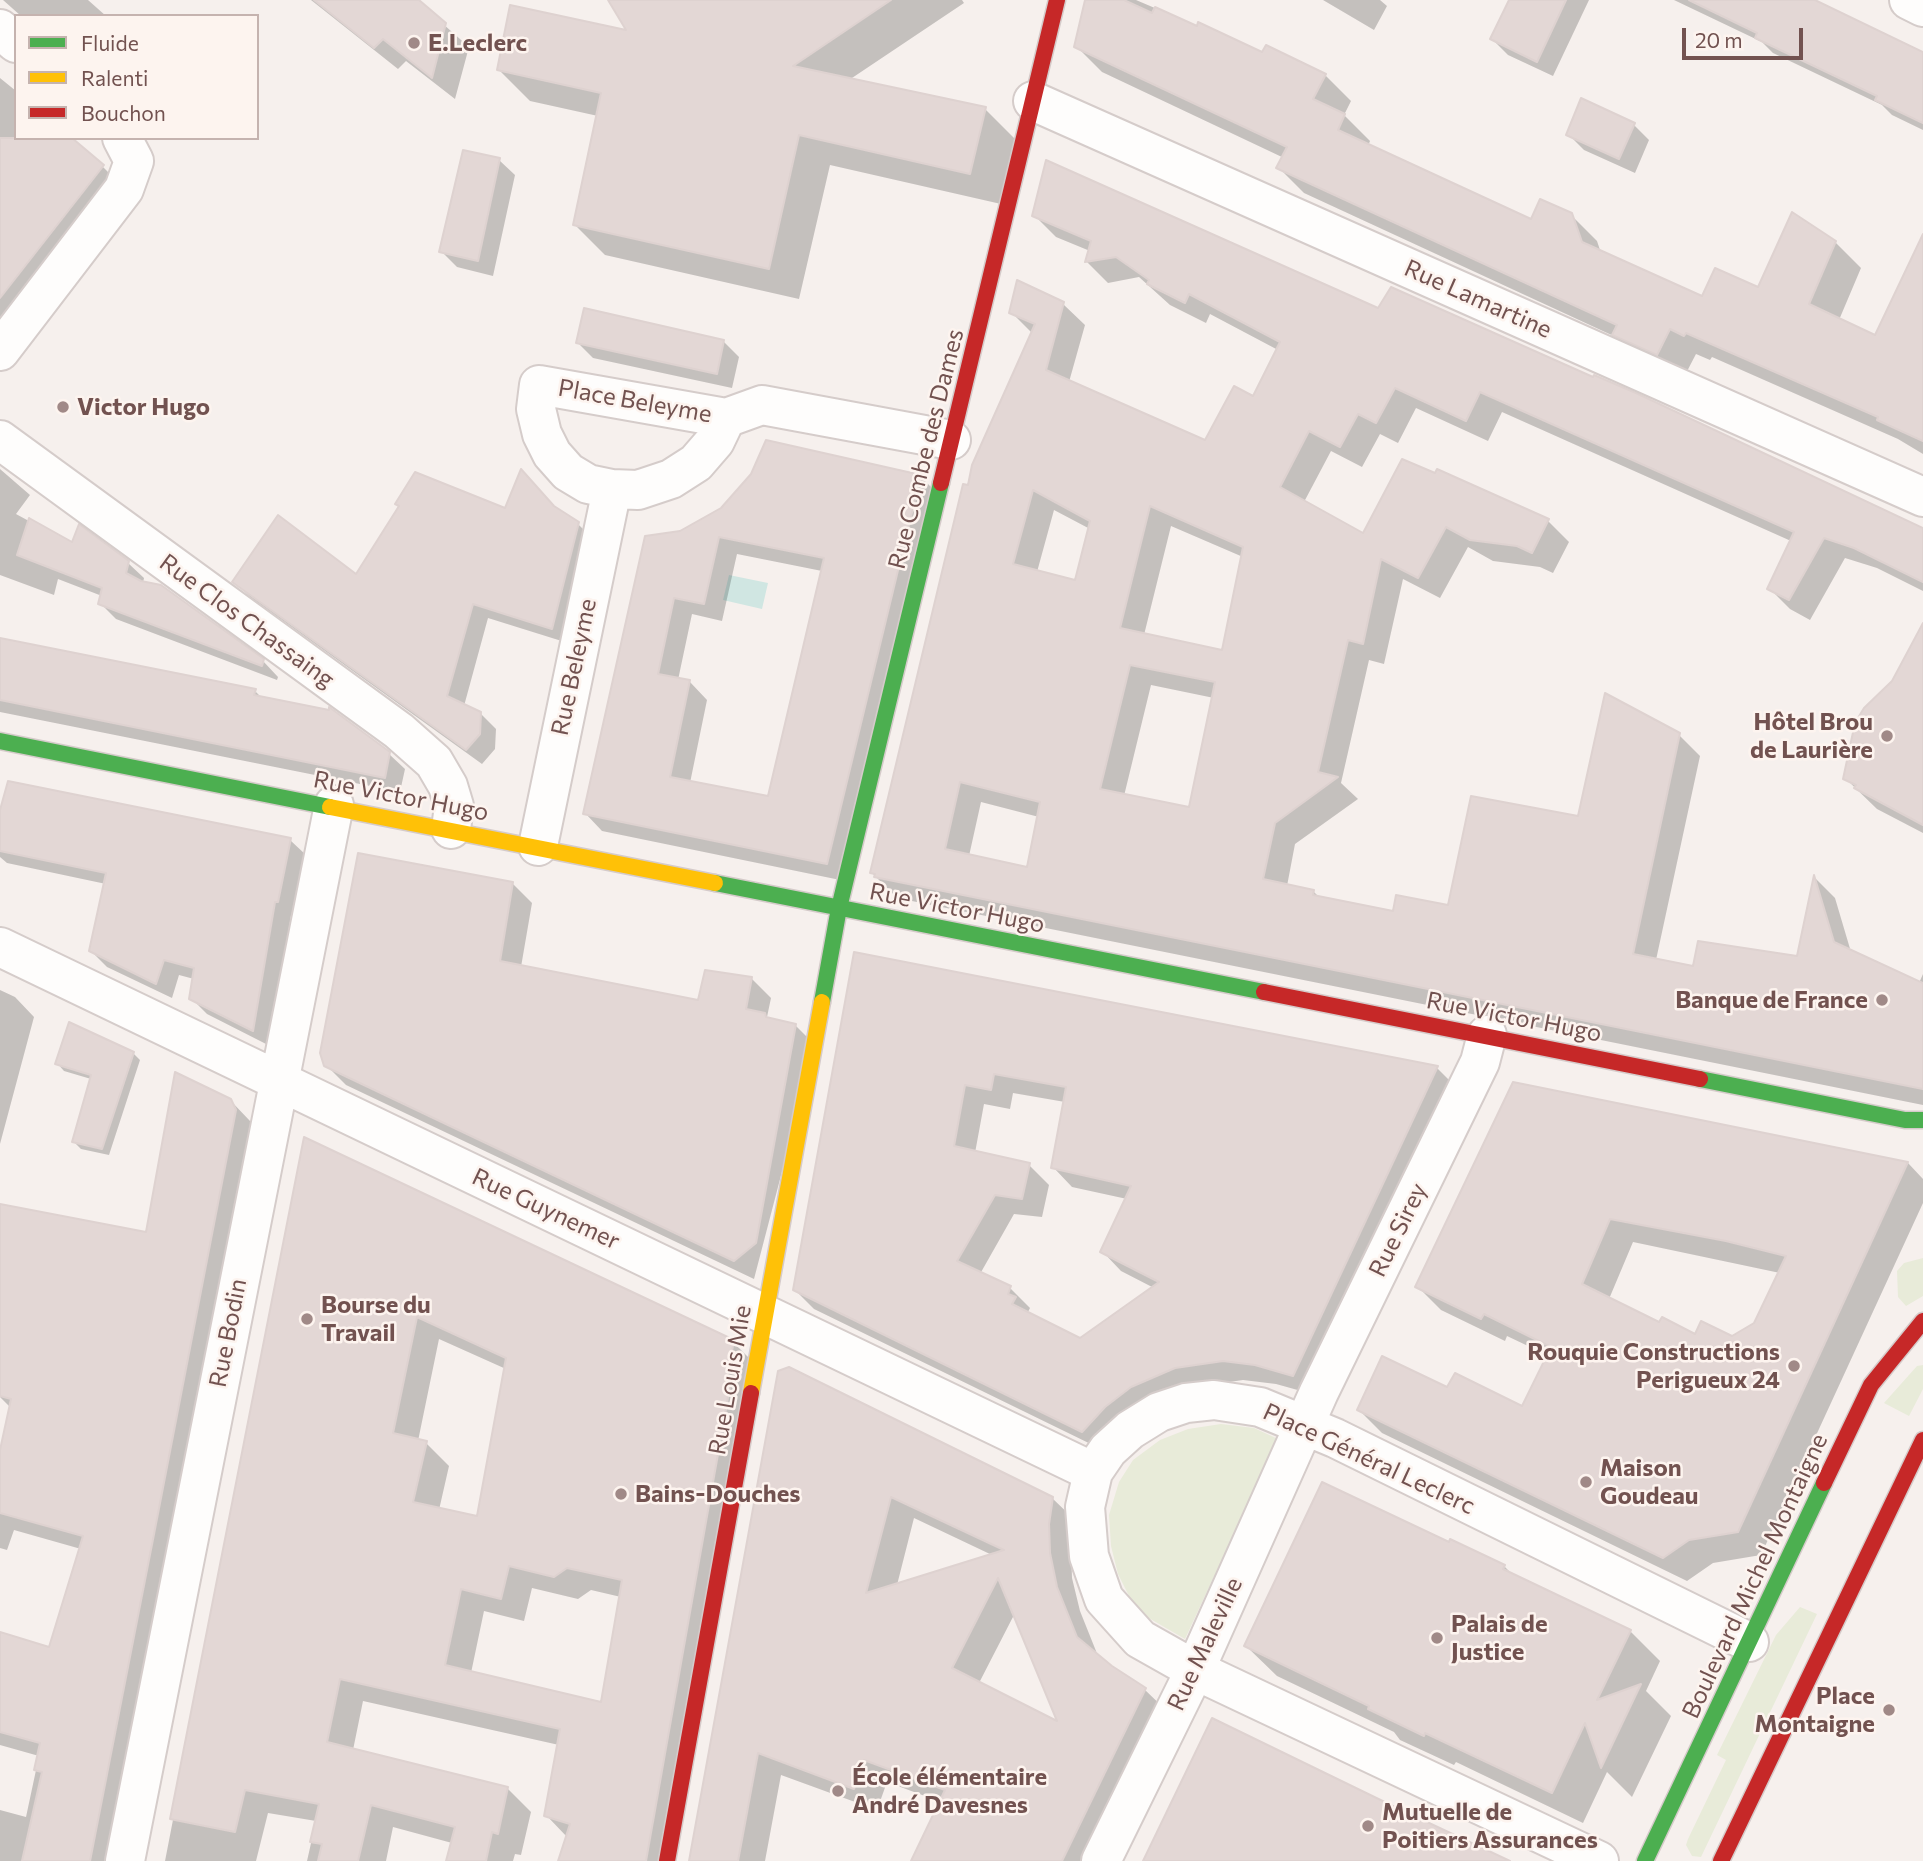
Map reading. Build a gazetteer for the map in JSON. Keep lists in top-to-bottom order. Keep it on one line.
{"streets":{"main road":["Rue Combe des Dames","Rue Victor Hugo","Rue Louis Mie","Boulevard Michel Montaigne"],"street":["Rue Lamartine","Place Beleyme","Rue Clos Chassaing","Rue Beleyme","Rue Guynemer","Rue Sirey","Rue Bodin","Place Général Leclerc","Rue Maleville"]},"crossings":[["Rue Lamartine","Rue Combe des Dames"],["Place Beleyme","Rue Beleyme"],["Rue Combe des Dames","Rue Victor Hugo"],["Rue Combe des Dames","Rue Louis Mie"],["Rue Clos Chassaing","Rue Victor Hugo"],["Rue Beleyme","Rue Victor Hugo"],["Rue Victor Hugo","Rue Sirey"],["Rue Victor Hugo","Rue Bodin"],["Rue Victor Hugo","Rue Louis Mie"],["Rue Guynemer","Rue Bodin"],["Rue Guynemer","Rue Louis Mie"],["Rue Guynemer","Place Général Leclerc"],["Rue Sirey","Place Général Leclerc"],["Rue Sirey","Rue Maleville"],["Place Général Leclerc","Boulevard Michel Montaigne"],["Place Général Leclerc","Rue Maleville"]],"places":["E.Leclerc","Victor Hugo","Hôtel Brou de Laurière","Banque de France","Bourse du Travail","Rouquie Constructions Perigueux 24","Maison Goudeau","Bains-Douches","Palais de Justice","Place Montaigne","École élémentaire André Davesnes","Mutuelle de Poitiers Assurances"],"legend":["Fluide","Ralenti","Bouchon"],"scale_bar":"20 m"}
